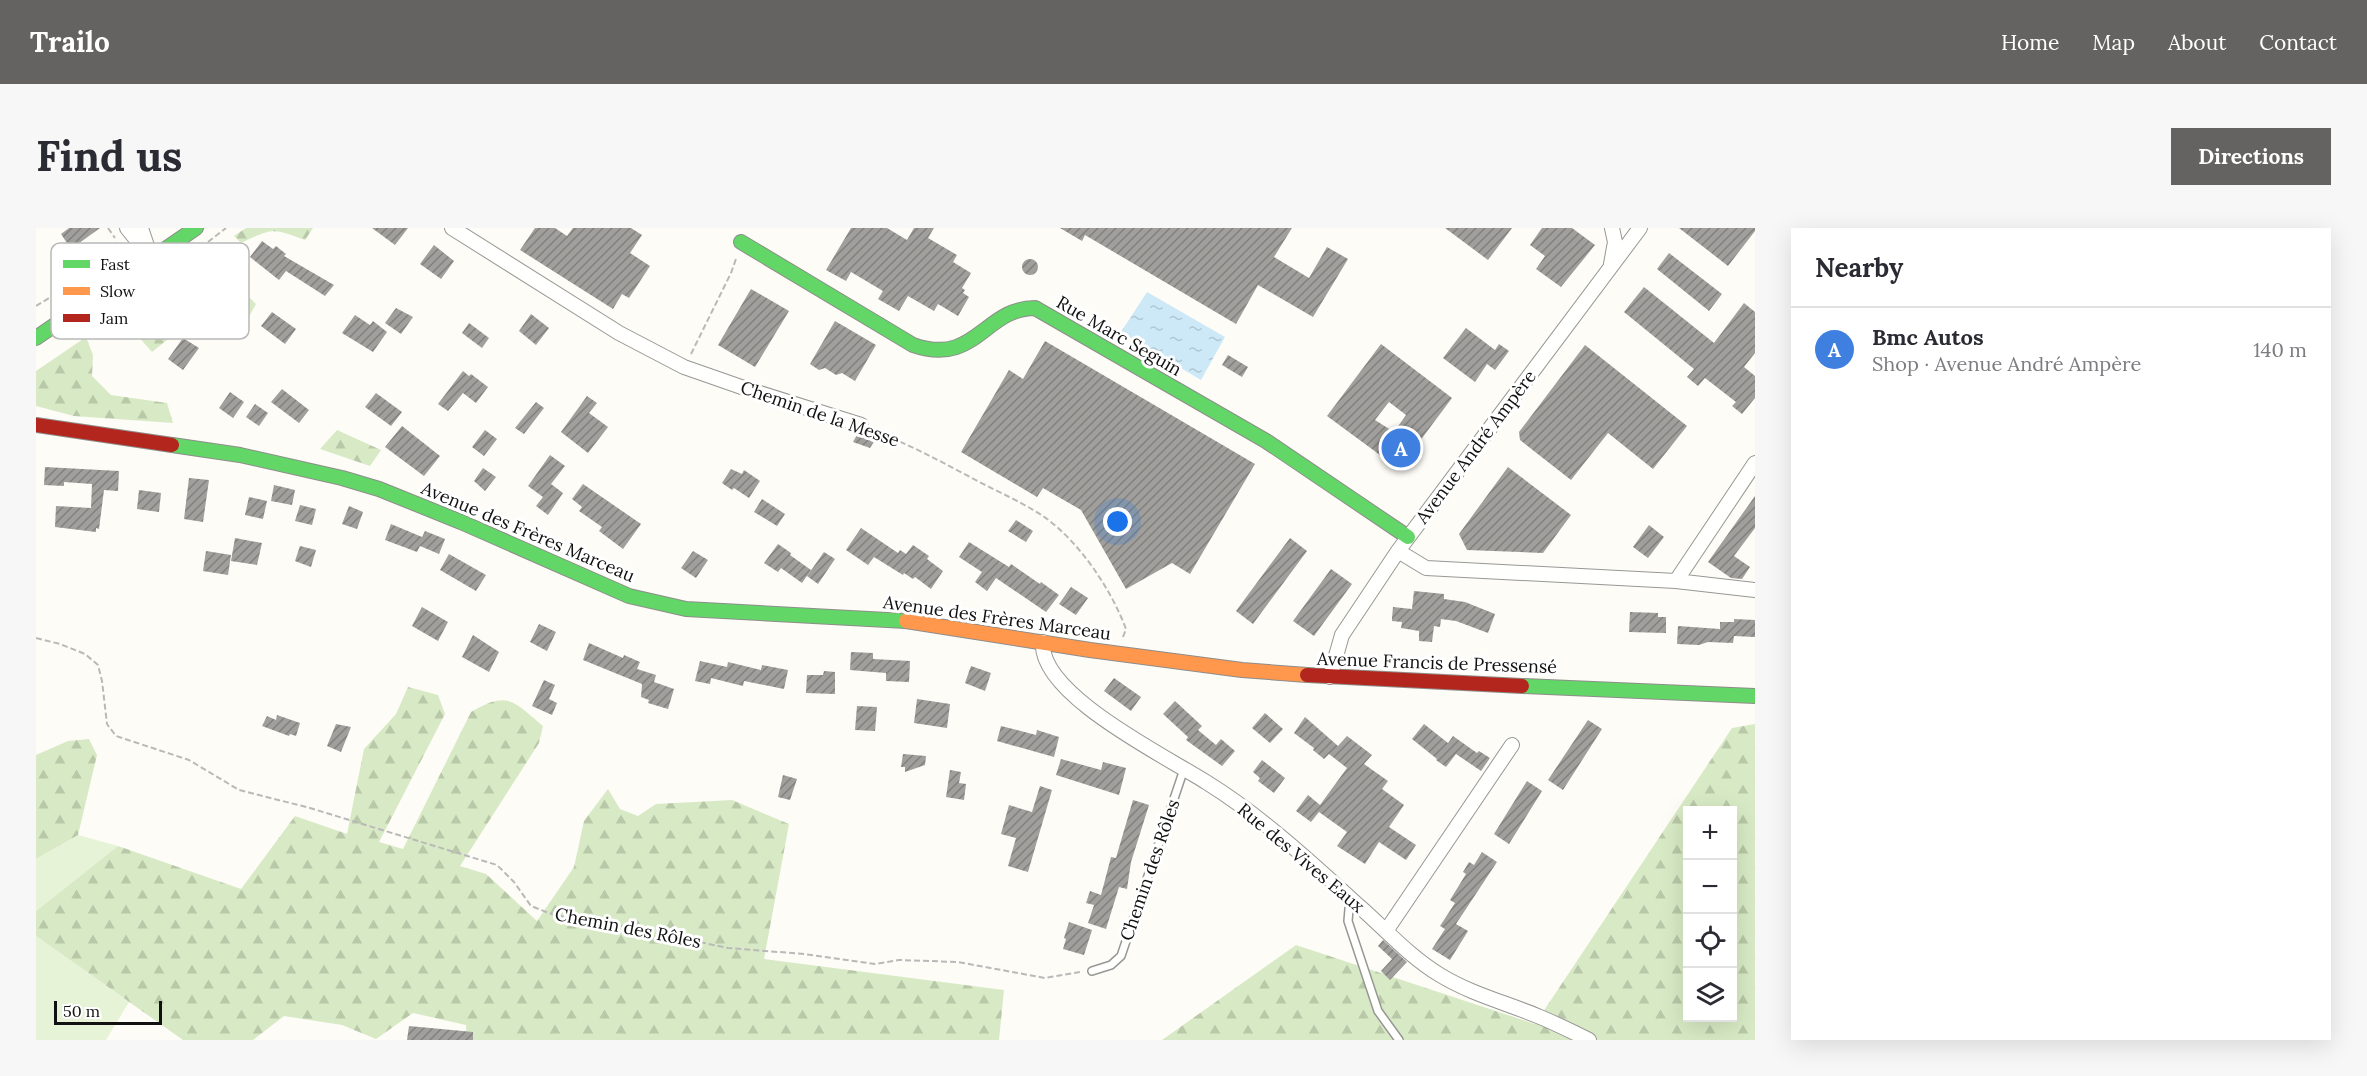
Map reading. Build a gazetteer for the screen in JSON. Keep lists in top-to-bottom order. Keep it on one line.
{"streets":{"main road":["Rue Marc Seguin","Avenue des Frères Marceau","Avenue Francis de Pressensé"],"street":["Chemin de la Messe","Avenue André Ampère","Rue des Vives Eaux"],"lane":["Chemin des Rôles"]},"crossings":[["Rue Marc Seguin","Avenue André Ampère"],["Chemin de la Messe","Avenue des Frères Marceau"],["Chemin de la Messe","Avenue Francis de Pressensé"],["Avenue André Ampère","Avenue Francis de Pressensé"],["Avenue des Frères Marceau","Avenue Francis de Pressensé"],["Avenue des Frères Marceau","Rue des Vives Eaux"],["Rue des Vives Eaux","Chemin des Rôles"]],"legend":["Fast","Slow","Jam"],"scale_bar":"50 m","page":{"header":"Trailo","nav":["Home","Map","About","Contact"],"buttons":"Directions","title":"Find us","heading":"Nearby","list":[{"mark":"A","name":"Bmc Autos","note":"Shop · Avenue André Ampère","value":"140 m"}],"pins":"A","map_buttons":["+","−"],"scale":"50 m"}}
